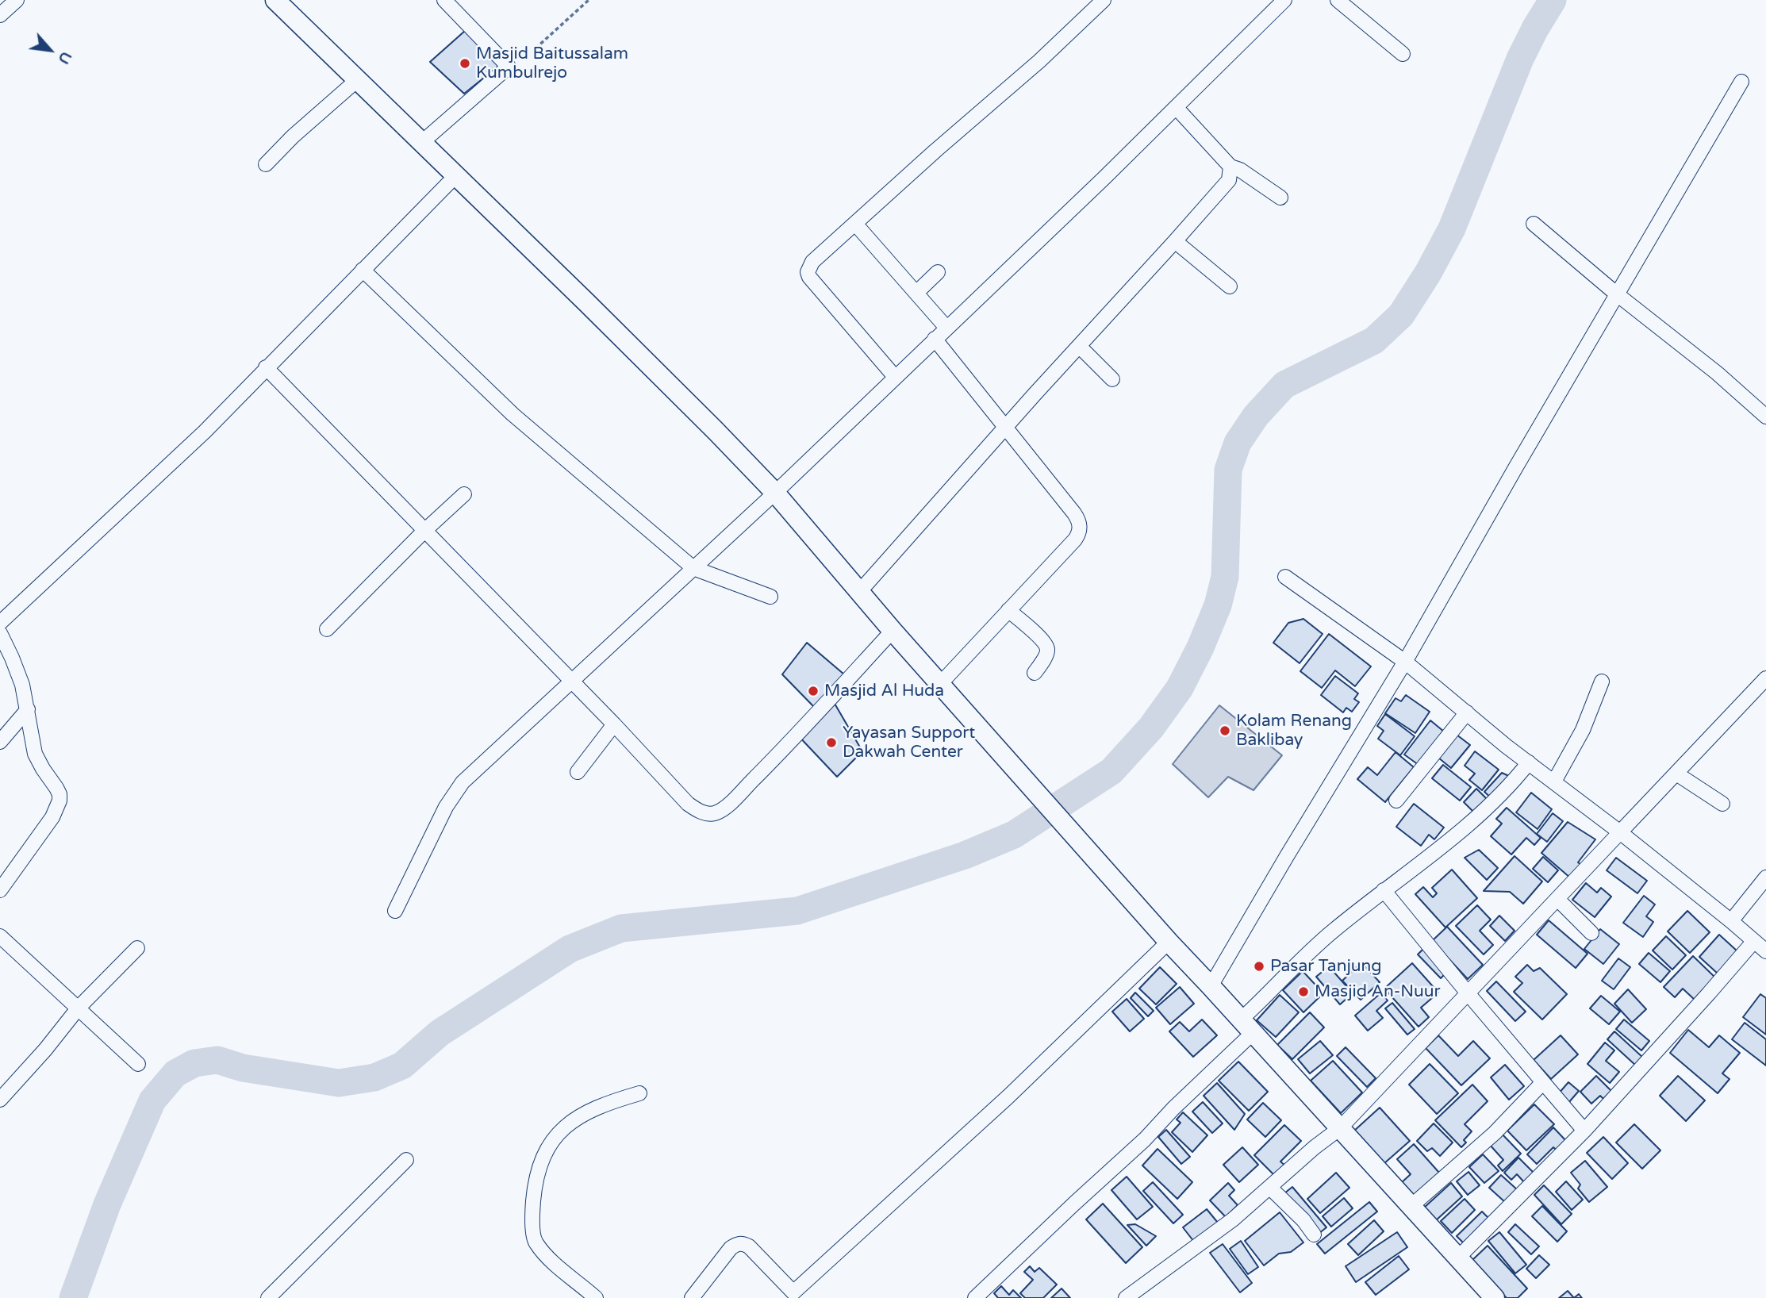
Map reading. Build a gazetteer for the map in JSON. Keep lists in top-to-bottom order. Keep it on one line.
{"places":["Masjid Baitussalam Kumbulrejo","Masjid Al Huda","Kolam Renang Baklibay","Yayasan Support Dakwah Center","Pasar Tanjung","Masjid An-Nuur"],"north":"bottom right"}
